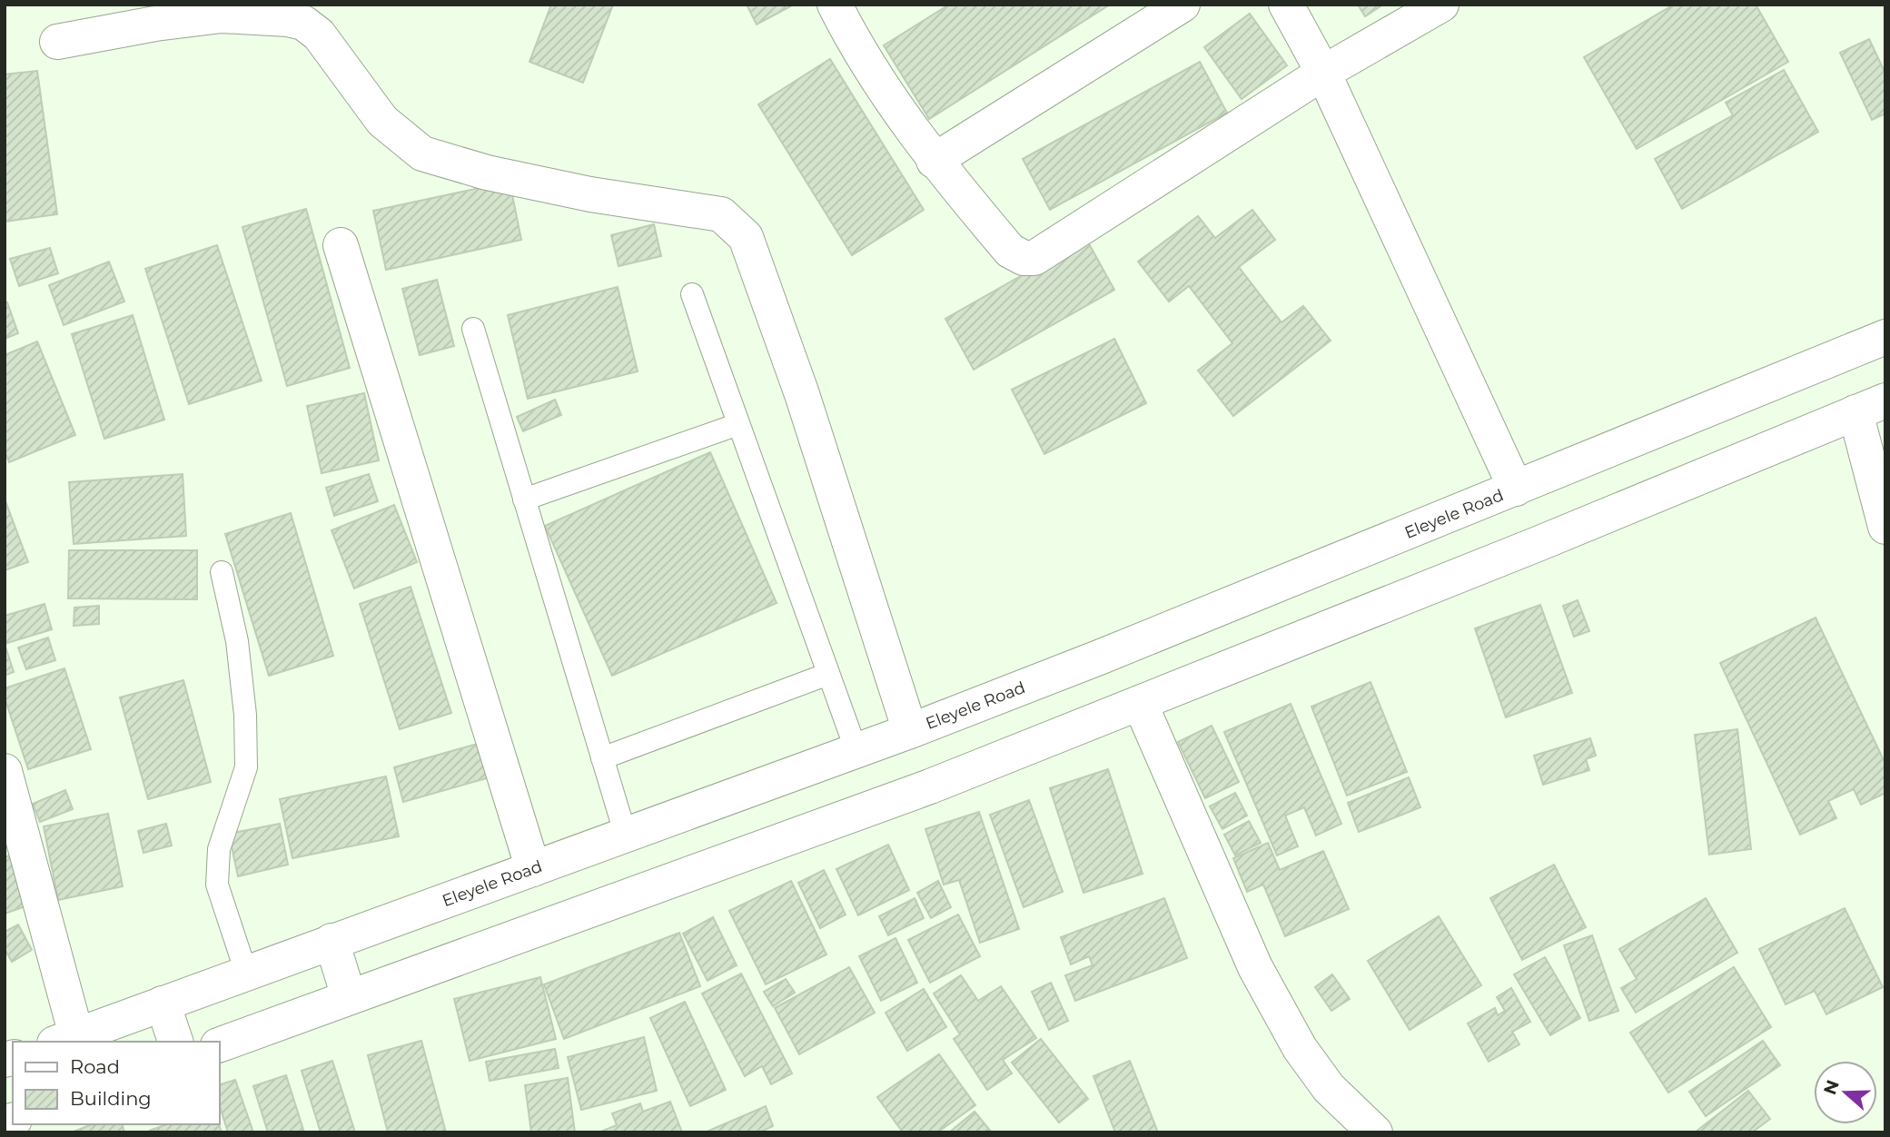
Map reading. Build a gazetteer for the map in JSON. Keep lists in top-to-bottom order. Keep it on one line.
{"streets":{"street":["Eleyele Road"]},"legend":["Road","Building"],"north":"left"}
